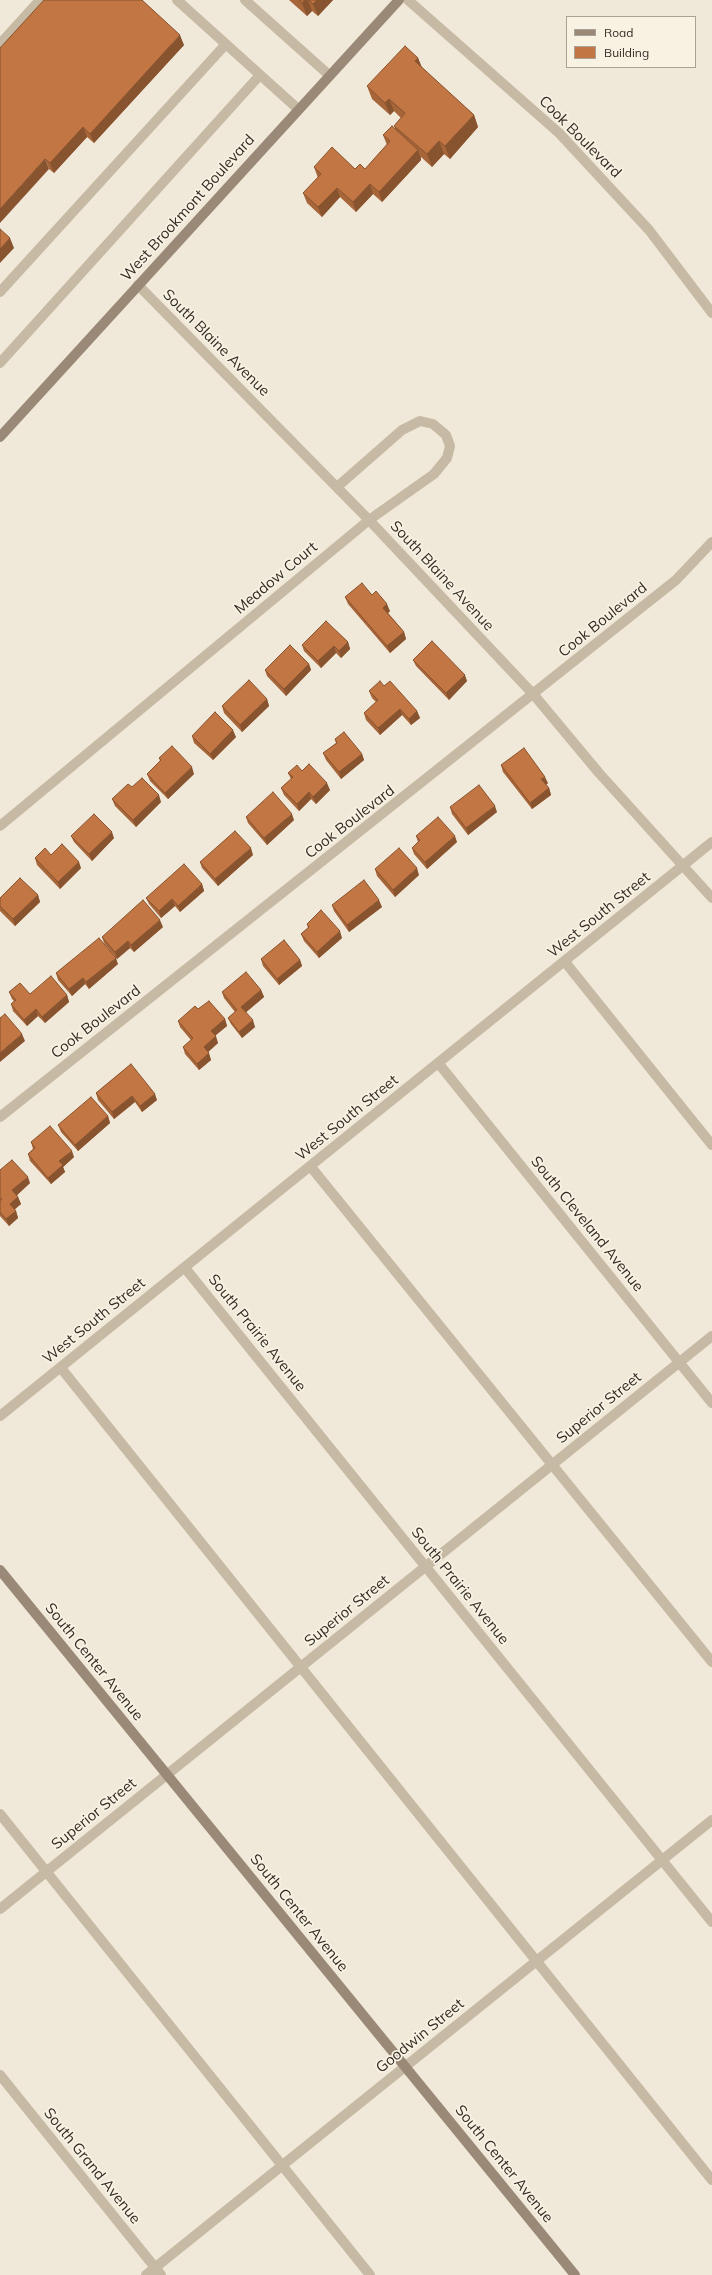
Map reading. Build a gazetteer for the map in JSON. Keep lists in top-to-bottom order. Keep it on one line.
{"streets":{"street":["Cook Boulevard","West Brookmont Boulevard","South Blaine Avenue","Meadow Court","West South Street","South Cleveland Avenue","South Prairie Avenue","Superior Street","South Center Avenue","Goodwin Street","South Grand Avenue"]},"crossings":[["Cook Boulevard","South Blaine Avenue"],["West Brookmont Boulevard","South Blaine Avenue"],["South Blaine Avenue","Meadow Court"],["South Blaine Avenue","West South Street"],["West South Street","South Cleveland Avenue"],["West South Street","South Prairie Avenue"],["South Cleveland Avenue","Superior Street"],["South Prairie Avenue","Superior Street"],["South Prairie Avenue","Goodwin Street"],["Superior Street","South Center Avenue"],["South Center Avenue","Goodwin Street"],["Goodwin Street","South Grand Avenue"]],"legend":["Road","Building"]}
